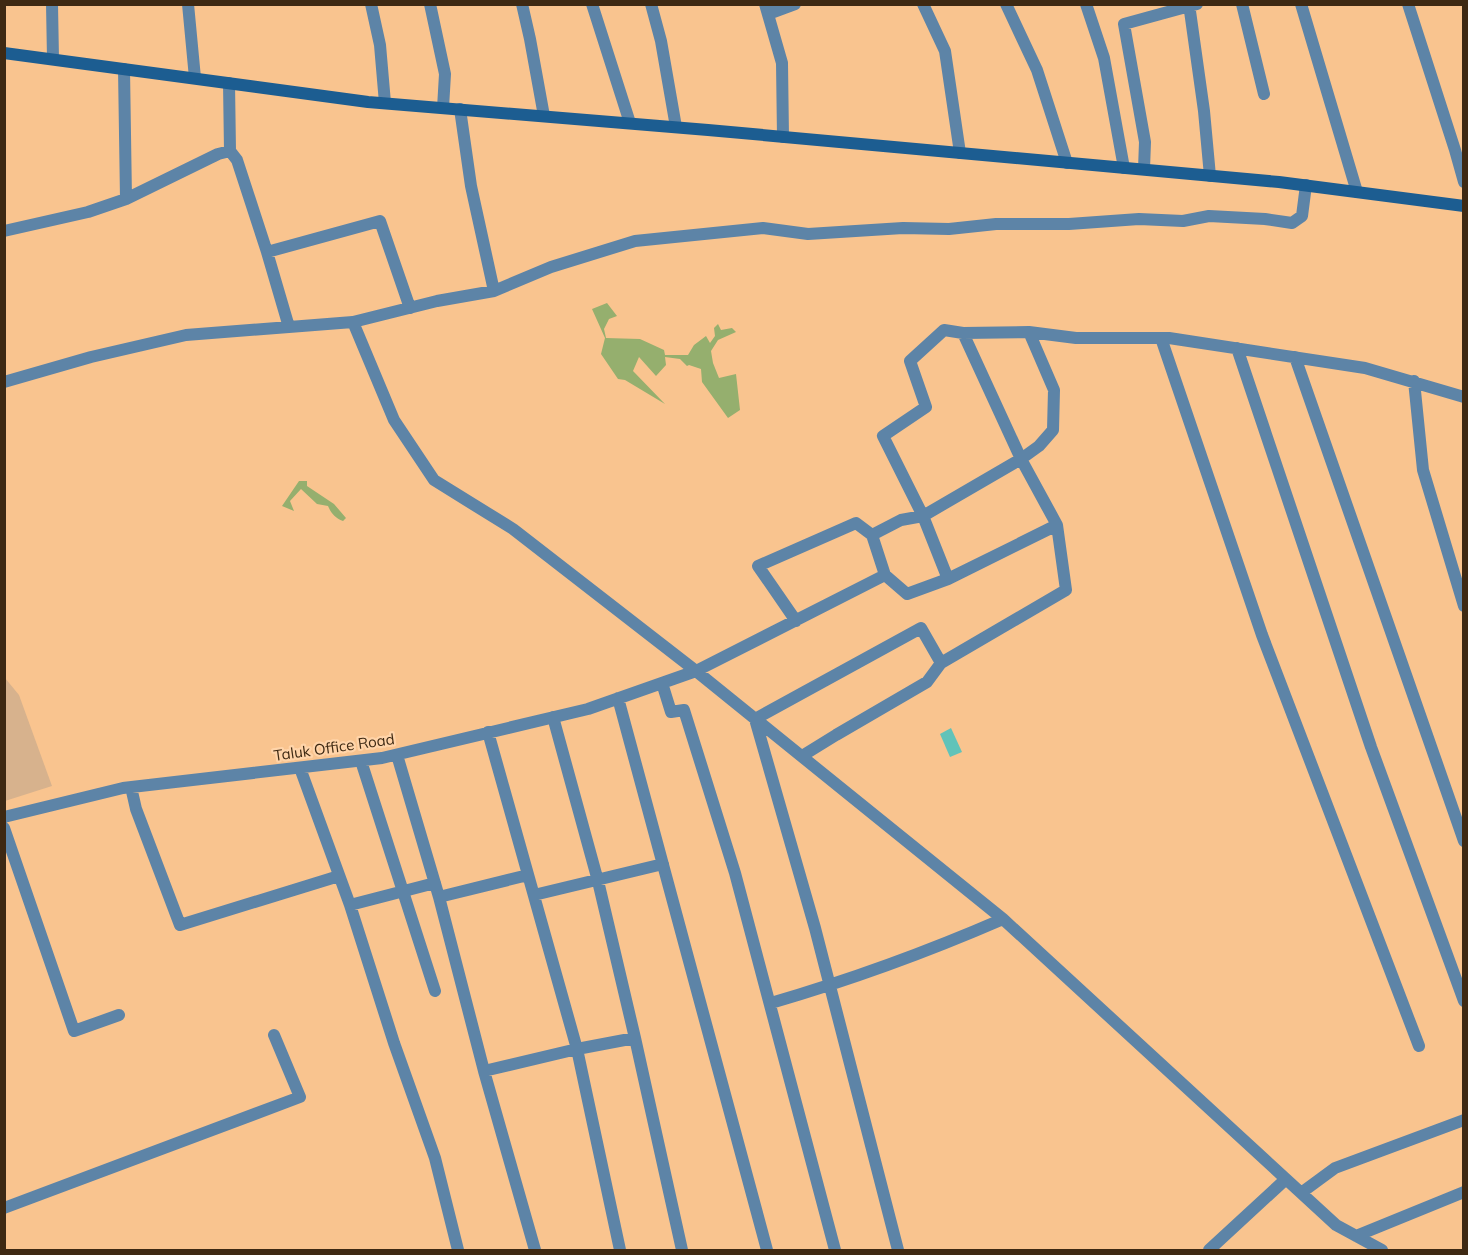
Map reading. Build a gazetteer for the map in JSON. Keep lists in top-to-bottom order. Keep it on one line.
{"streets":{"street":["Taluk Office Road"]}}
